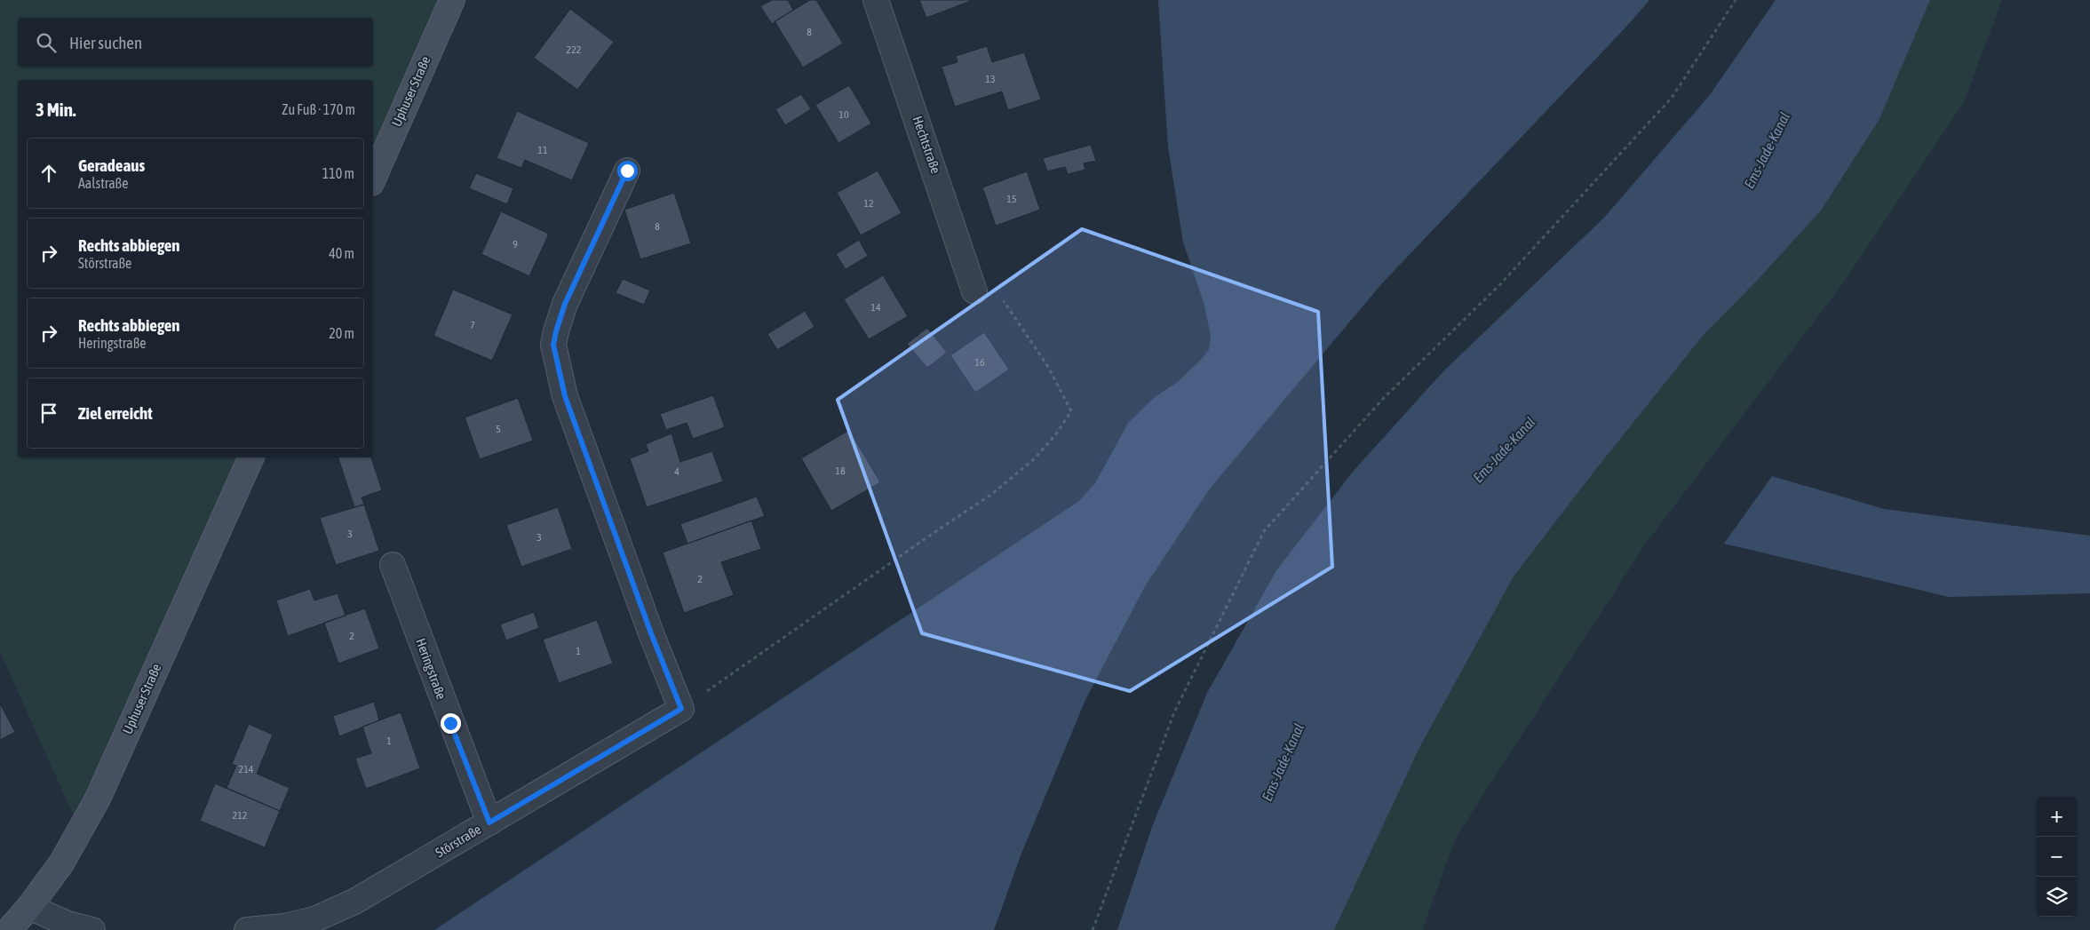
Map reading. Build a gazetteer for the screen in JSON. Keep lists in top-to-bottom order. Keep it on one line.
{"streets":{"street":["Uphuser Straße","Hechtstraße","Heringstraße","Störstraße"]},"crossings":[["Heringstraße","Störstraße"]],"water":["Ems-Jade-Kanal"],"house_numbers":["8","222","13","10","11","15","12","8","9","14","7","16","5","18","4","3","3","2","2","1","1","214","212"],"page":{"search":"Hier suchen","heading":["3 Min.","Zu Fuß · 170 m"],"list":[["Geradeaus","Aalstraße","110 m"],["Rechts abbiegen","Störstraße","40 m"],["Rechts abbiegen","Heringstraße","20 m"],"Ziel erreicht"],"map_buttons":["+","−"]}}
